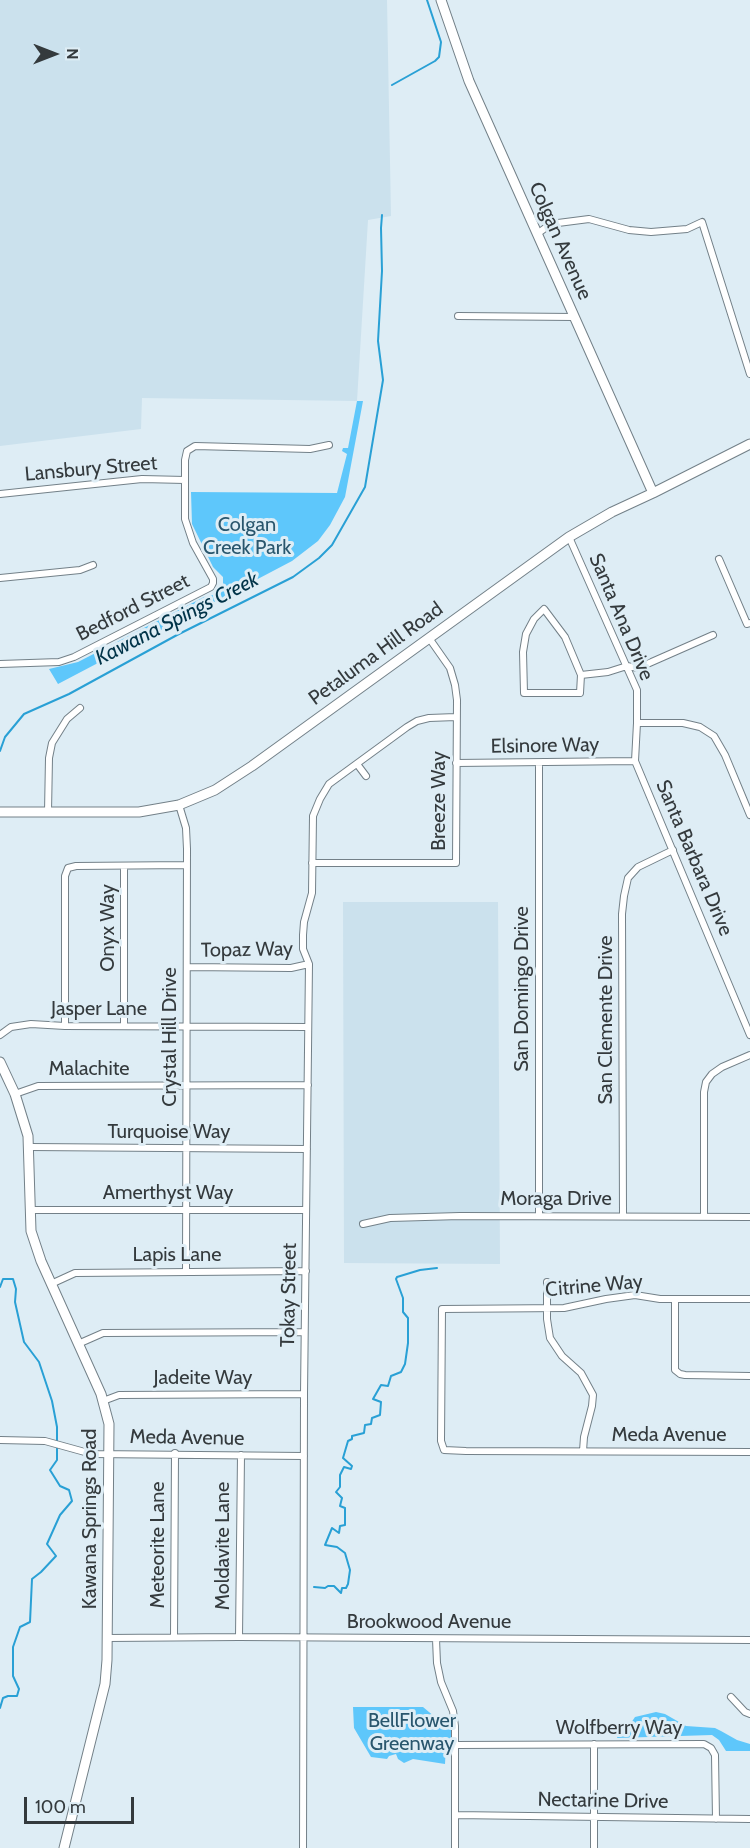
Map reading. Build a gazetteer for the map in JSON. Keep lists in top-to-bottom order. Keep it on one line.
{"streets":{"main road":["Colgan Avenue","Petaluma Hill Road","Kawana Springs Road"],"street":["Lansbury Street","Bedford Street","Santa Ana Drive","Elsinore Way","Breeze Way","Santa Barbara Drive","Onyx Way","Topaz Way","San Domingo Drive","Jasper Lane","San Clemente Drive","Crystal Hill Drive","Malachite","Turquoise Way","Amerthyst Way","Moraga Drive","Lapis Lane","Citrine Way","Tokay Street","Jadeite Way","Meda Avenue","Meteorite Lane","Moldavite Lane","Brookwood Avenue","Wolfberry Way","Nectarine Drive"]},"crossings":[["Colgan Avenue","Petaluma Hill Road"],["Lansbury Street","Bedford Street"],["Santa Ana Drive","Petaluma Hill Road"],["Santa Ana Drive","Santa Barbara Drive"],["Petaluma Hill Road","Breeze Way"],["Petaluma Hill Road","Crystal Hill Drive"],["Elsinore Way","Breeze Way"],["Elsinore Way","Santa Barbara Drive"],["Elsinore Way","San Domingo Drive"],["Breeze Way","Tokay Street"],["Santa Barbara Drive","San Clemente Drive"],["Onyx Way","Jasper Lane"],["Topaz Way","Crystal Hill Drive"],["Topaz Way","Tokay Street"],["San Domingo Drive","Moraga Drive"],["Jasper Lane","Crystal Hill Drive"],["Jasper Lane","Tokay Street"],["San Clemente Drive","Moraga Drive"],["Crystal Hill Drive","Malachite"],["Crystal Hill Drive","Turquoise Way"],["Crystal Hill Drive","Amerthyst Way"],["Crystal Hill Drive","Lapis Lane"],["Malachite","Tokay Street"],["Malachite","Kawana Springs Road"],["Turquoise Way","Tokay Street"],["Turquoise Way","Kawana Springs Road"],["Amerthyst Way","Tokay Street"],["Amerthyst Way","Kawana Springs Road"],["Lapis Lane","Tokay Street"],["Lapis Lane","Kawana Springs Road"],["Citrine Way","Meda Avenue"],["Tokay Street","Jadeite Way"],["Tokay Street","Meda Avenue"],["Tokay Street","Brookwood Avenue"],["Jadeite Way","Kawana Springs Road"],["Meda Avenue","Kawana Springs Road"],["Meda Avenue","Meteorite Lane"],["Meda Avenue","Moldavite Lane"],["Kawana Springs Road","Brookwood Avenue"],["Meteorite Lane","Brookwood Avenue"],["Moldavite Lane","Brookwood Avenue"],["Wolfberry Way","Nectarine Drive"]],"water":["Kawana Spings Creek"],"parks":["Colgan Creek Park","BellFlower Greenway"],"scale_bar":"100 m","north":"right"}
